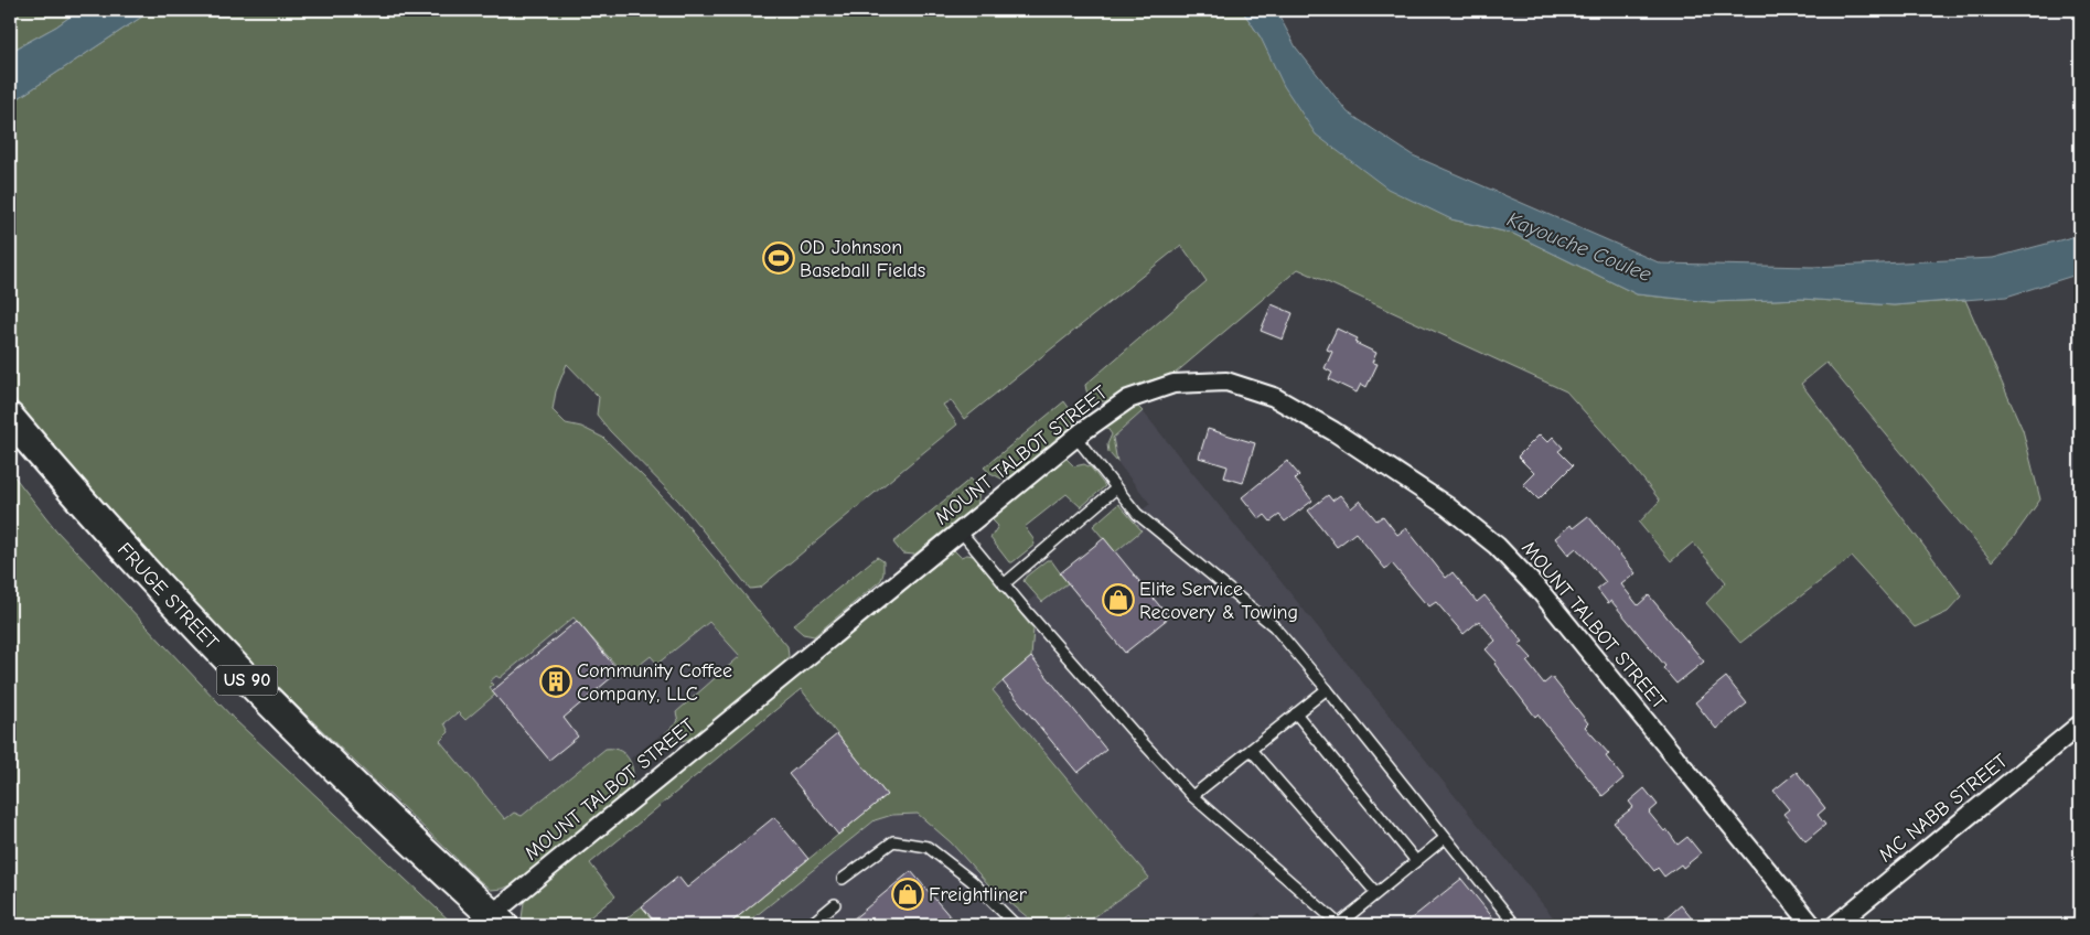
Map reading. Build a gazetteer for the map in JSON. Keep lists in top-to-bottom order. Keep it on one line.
{"streets":{"main road":["FRUGE STREET","US 90"],"street":["MOUNT TALBOT STREET","MC NABB STREET"]},"crossings":[["MOUNT TALBOT STREET","FRUGE STREET"]],"water":["Kayouche Coulee"],"places":{"sports":["OD Johnson Baseball Fields"],"shop":["Elite Service Recovery & Towing","Freightliner"],"building":["Community Coffee Company, LLC"]}}
